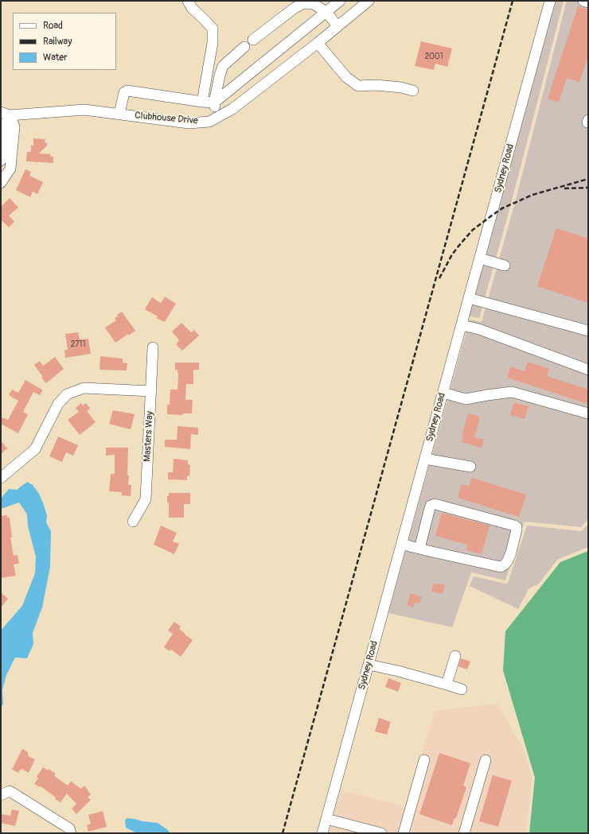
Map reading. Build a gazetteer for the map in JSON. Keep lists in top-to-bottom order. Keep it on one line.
{"streets":{"street":["Clubhouse Drive","Sydney Road","Masters Way"]},"house_numbers":["2001","2711"],"legend":["Road","Railway","Water"]}
